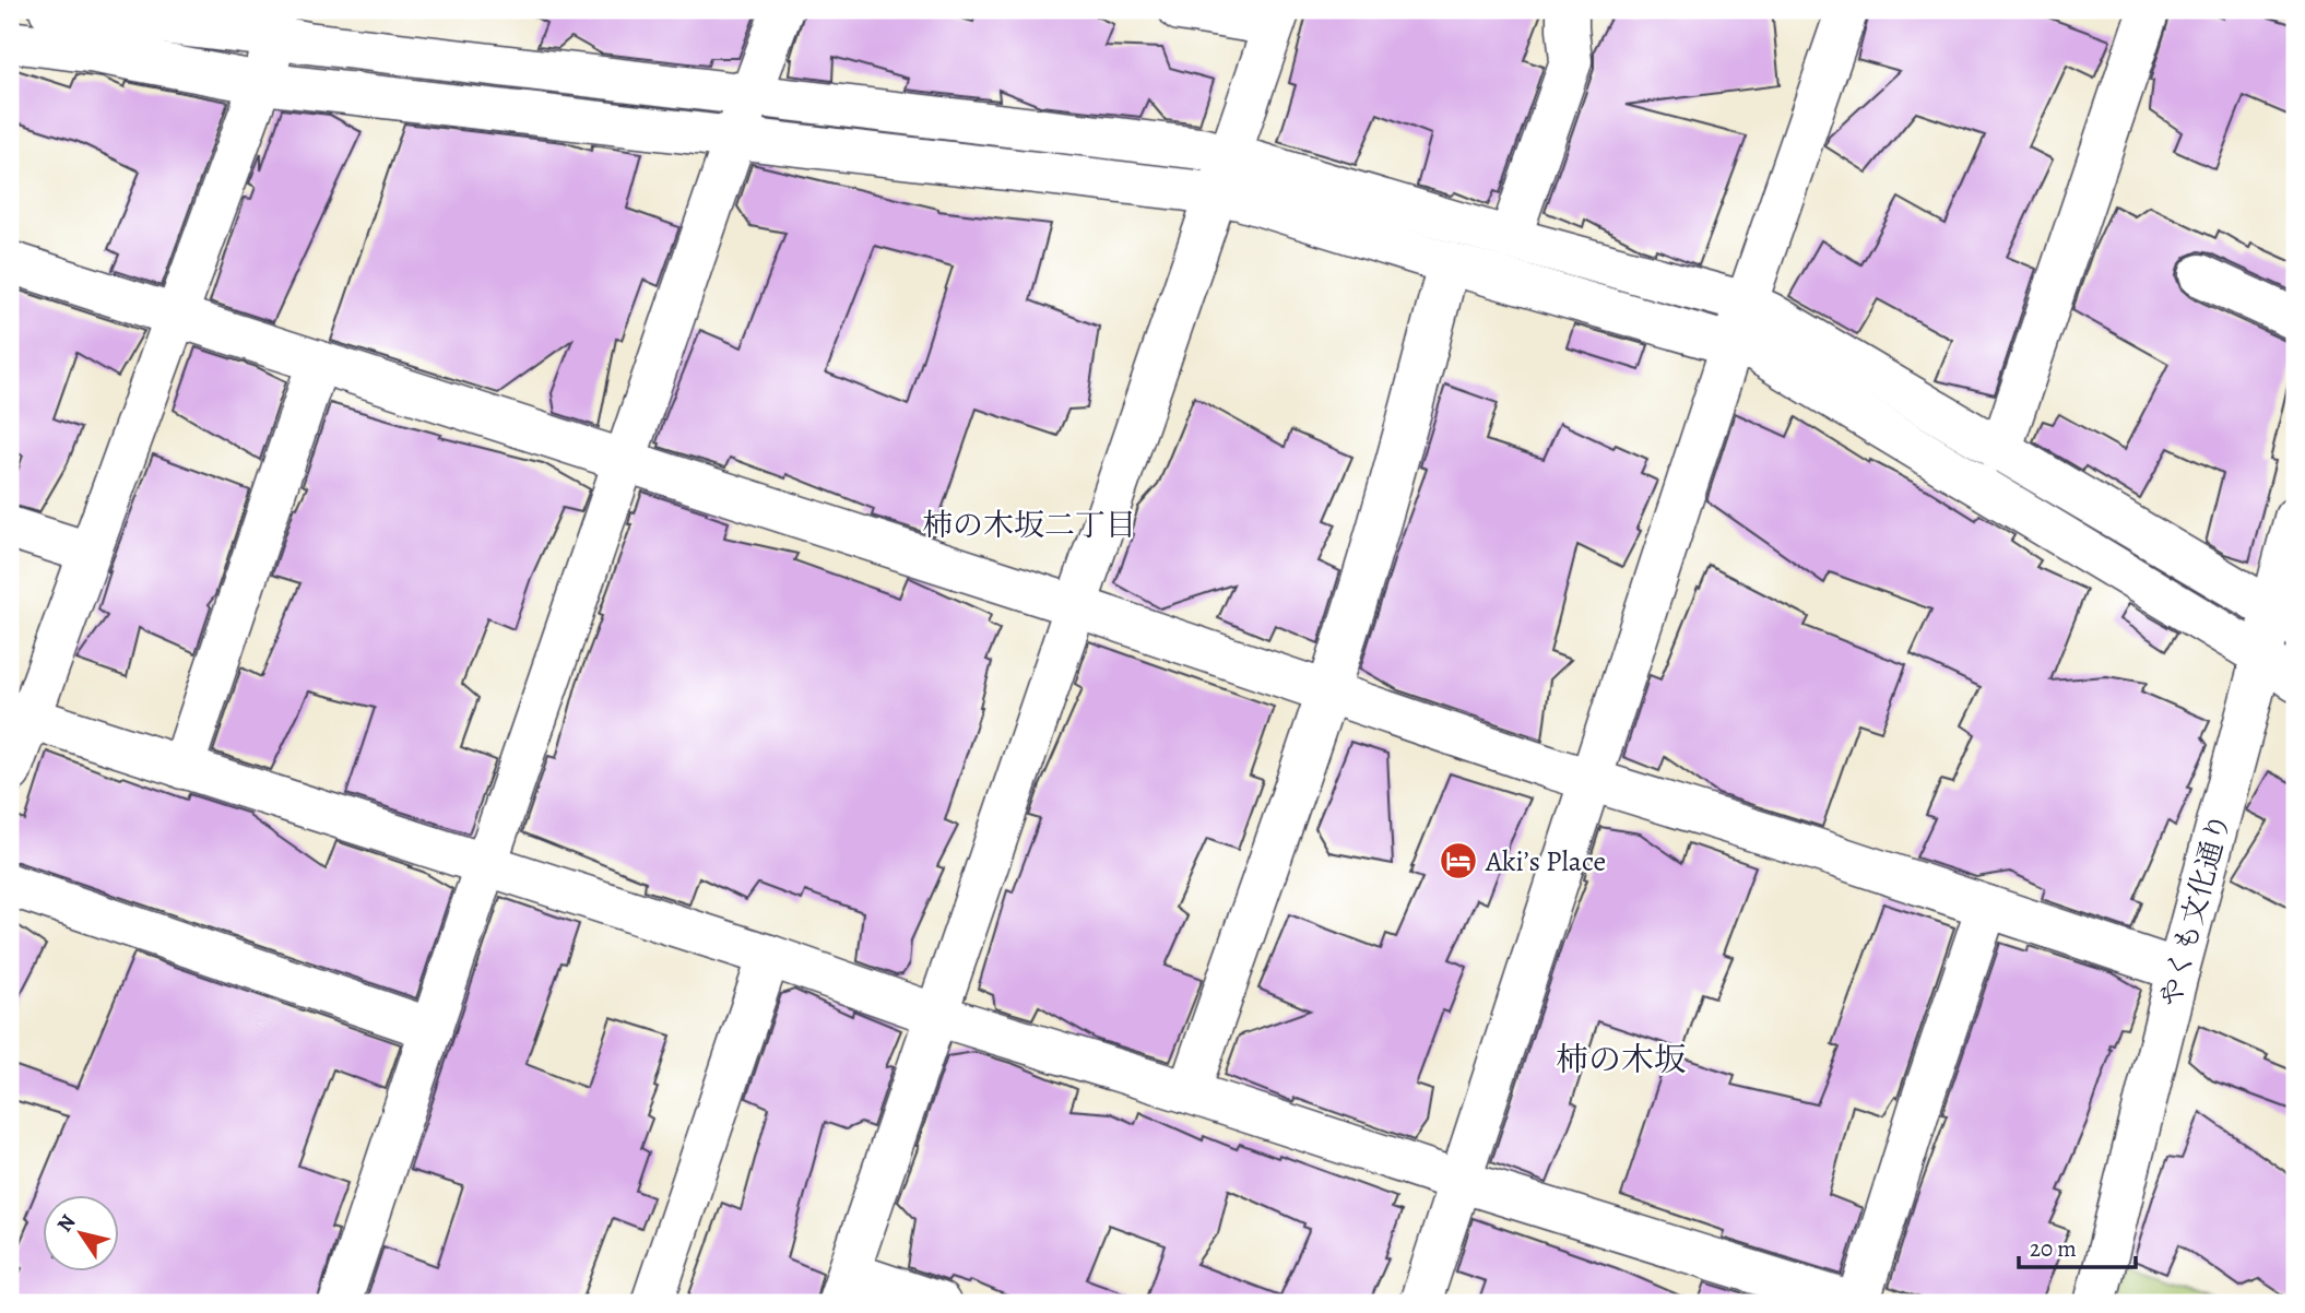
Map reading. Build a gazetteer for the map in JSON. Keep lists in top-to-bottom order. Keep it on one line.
{"streets":{"street":["やくも文化通り"]},"districts":["柿の木坂二丁目","柿の木坂"],"places":{"hotel":["Aki’s Place"]},"scale_bar":"20 m","north":"top left"}
